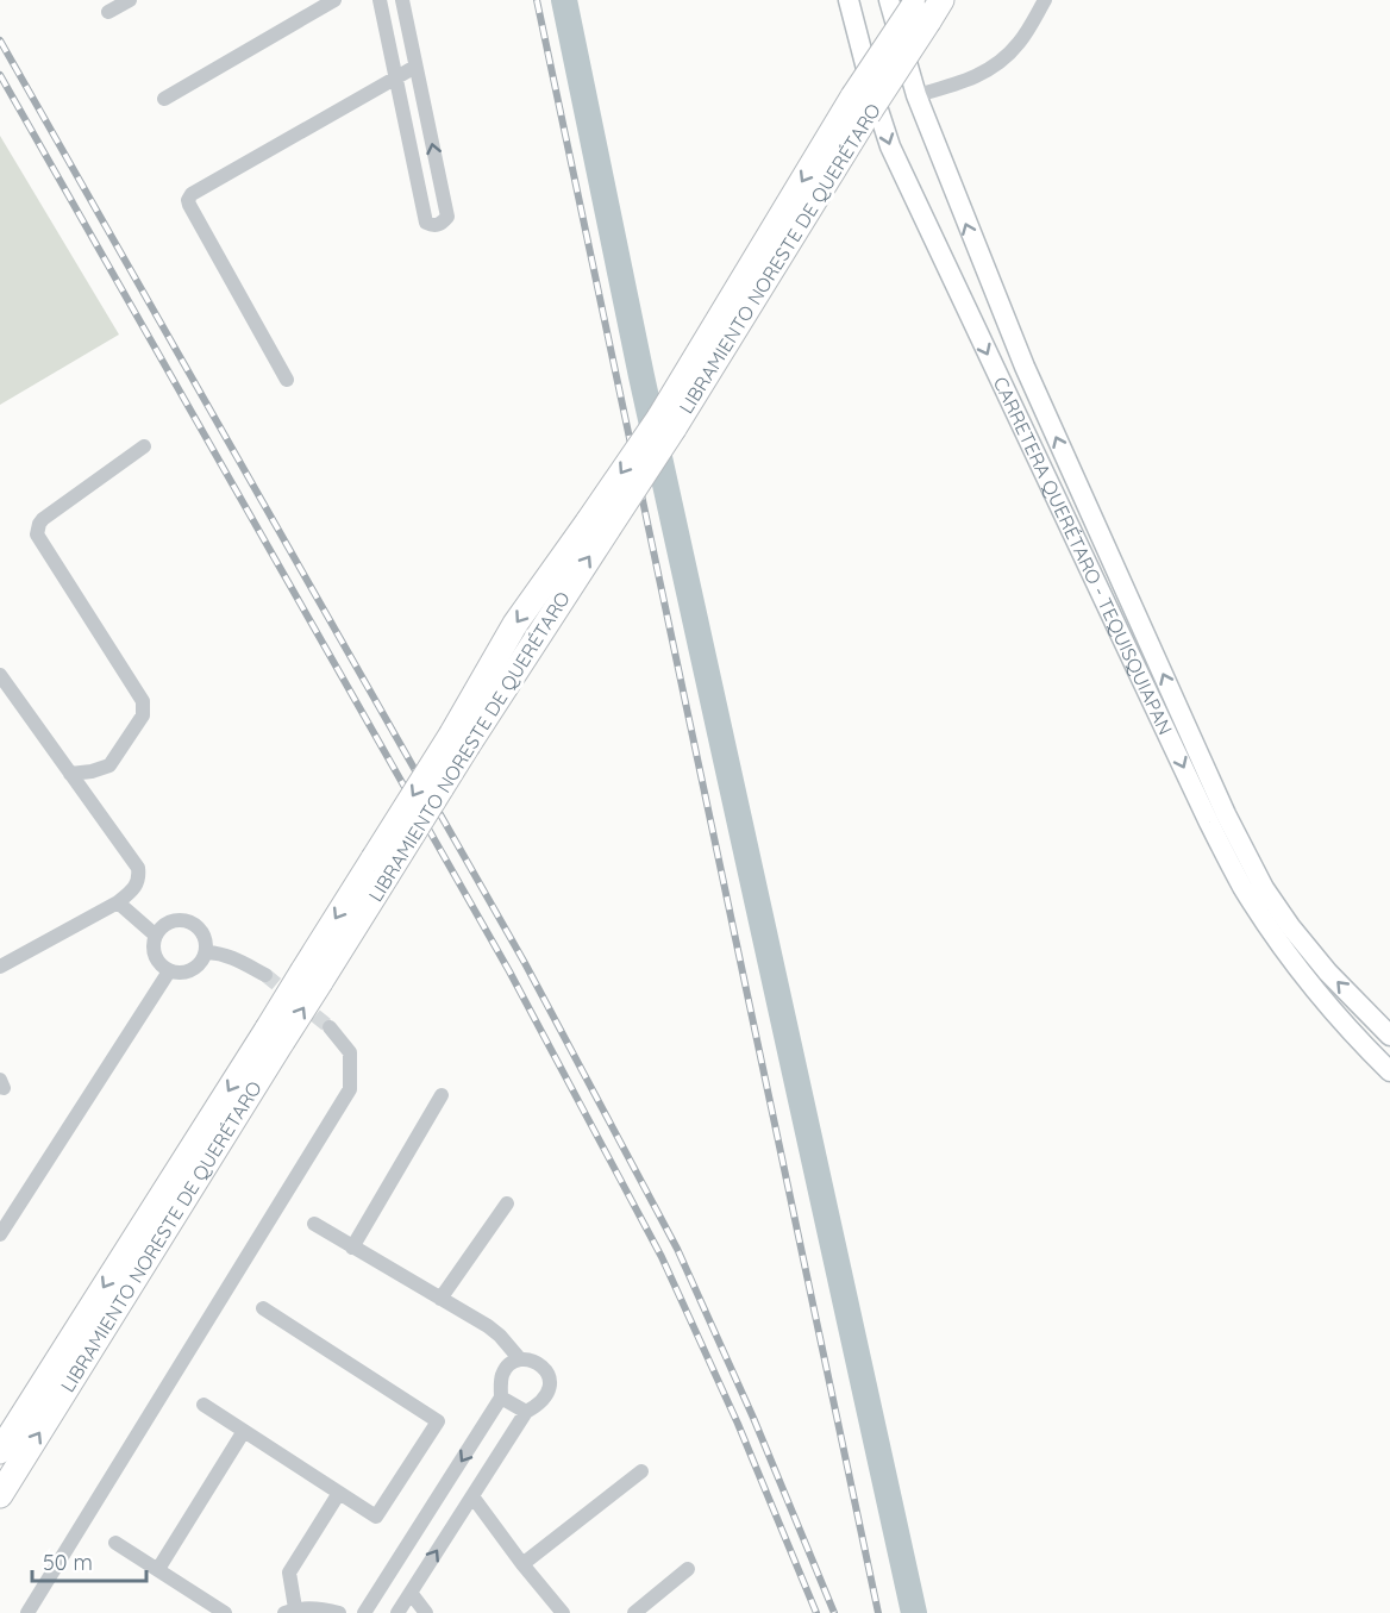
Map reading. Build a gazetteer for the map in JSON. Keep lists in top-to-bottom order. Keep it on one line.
{"streets":{"highway":["LIBRAMIENTO NORESTE DE QUERÉTARO"],"main road":["CARRETERA QUERÉTARO - TEQUISQUIAPAN"]},"crossings":[["LIBRAMIENTO NORESTE DE QUERÉTARO","CARRETERA QUERÉTARO - TEQUISQUIAPAN"]],"scale_bar":"50 m"}
